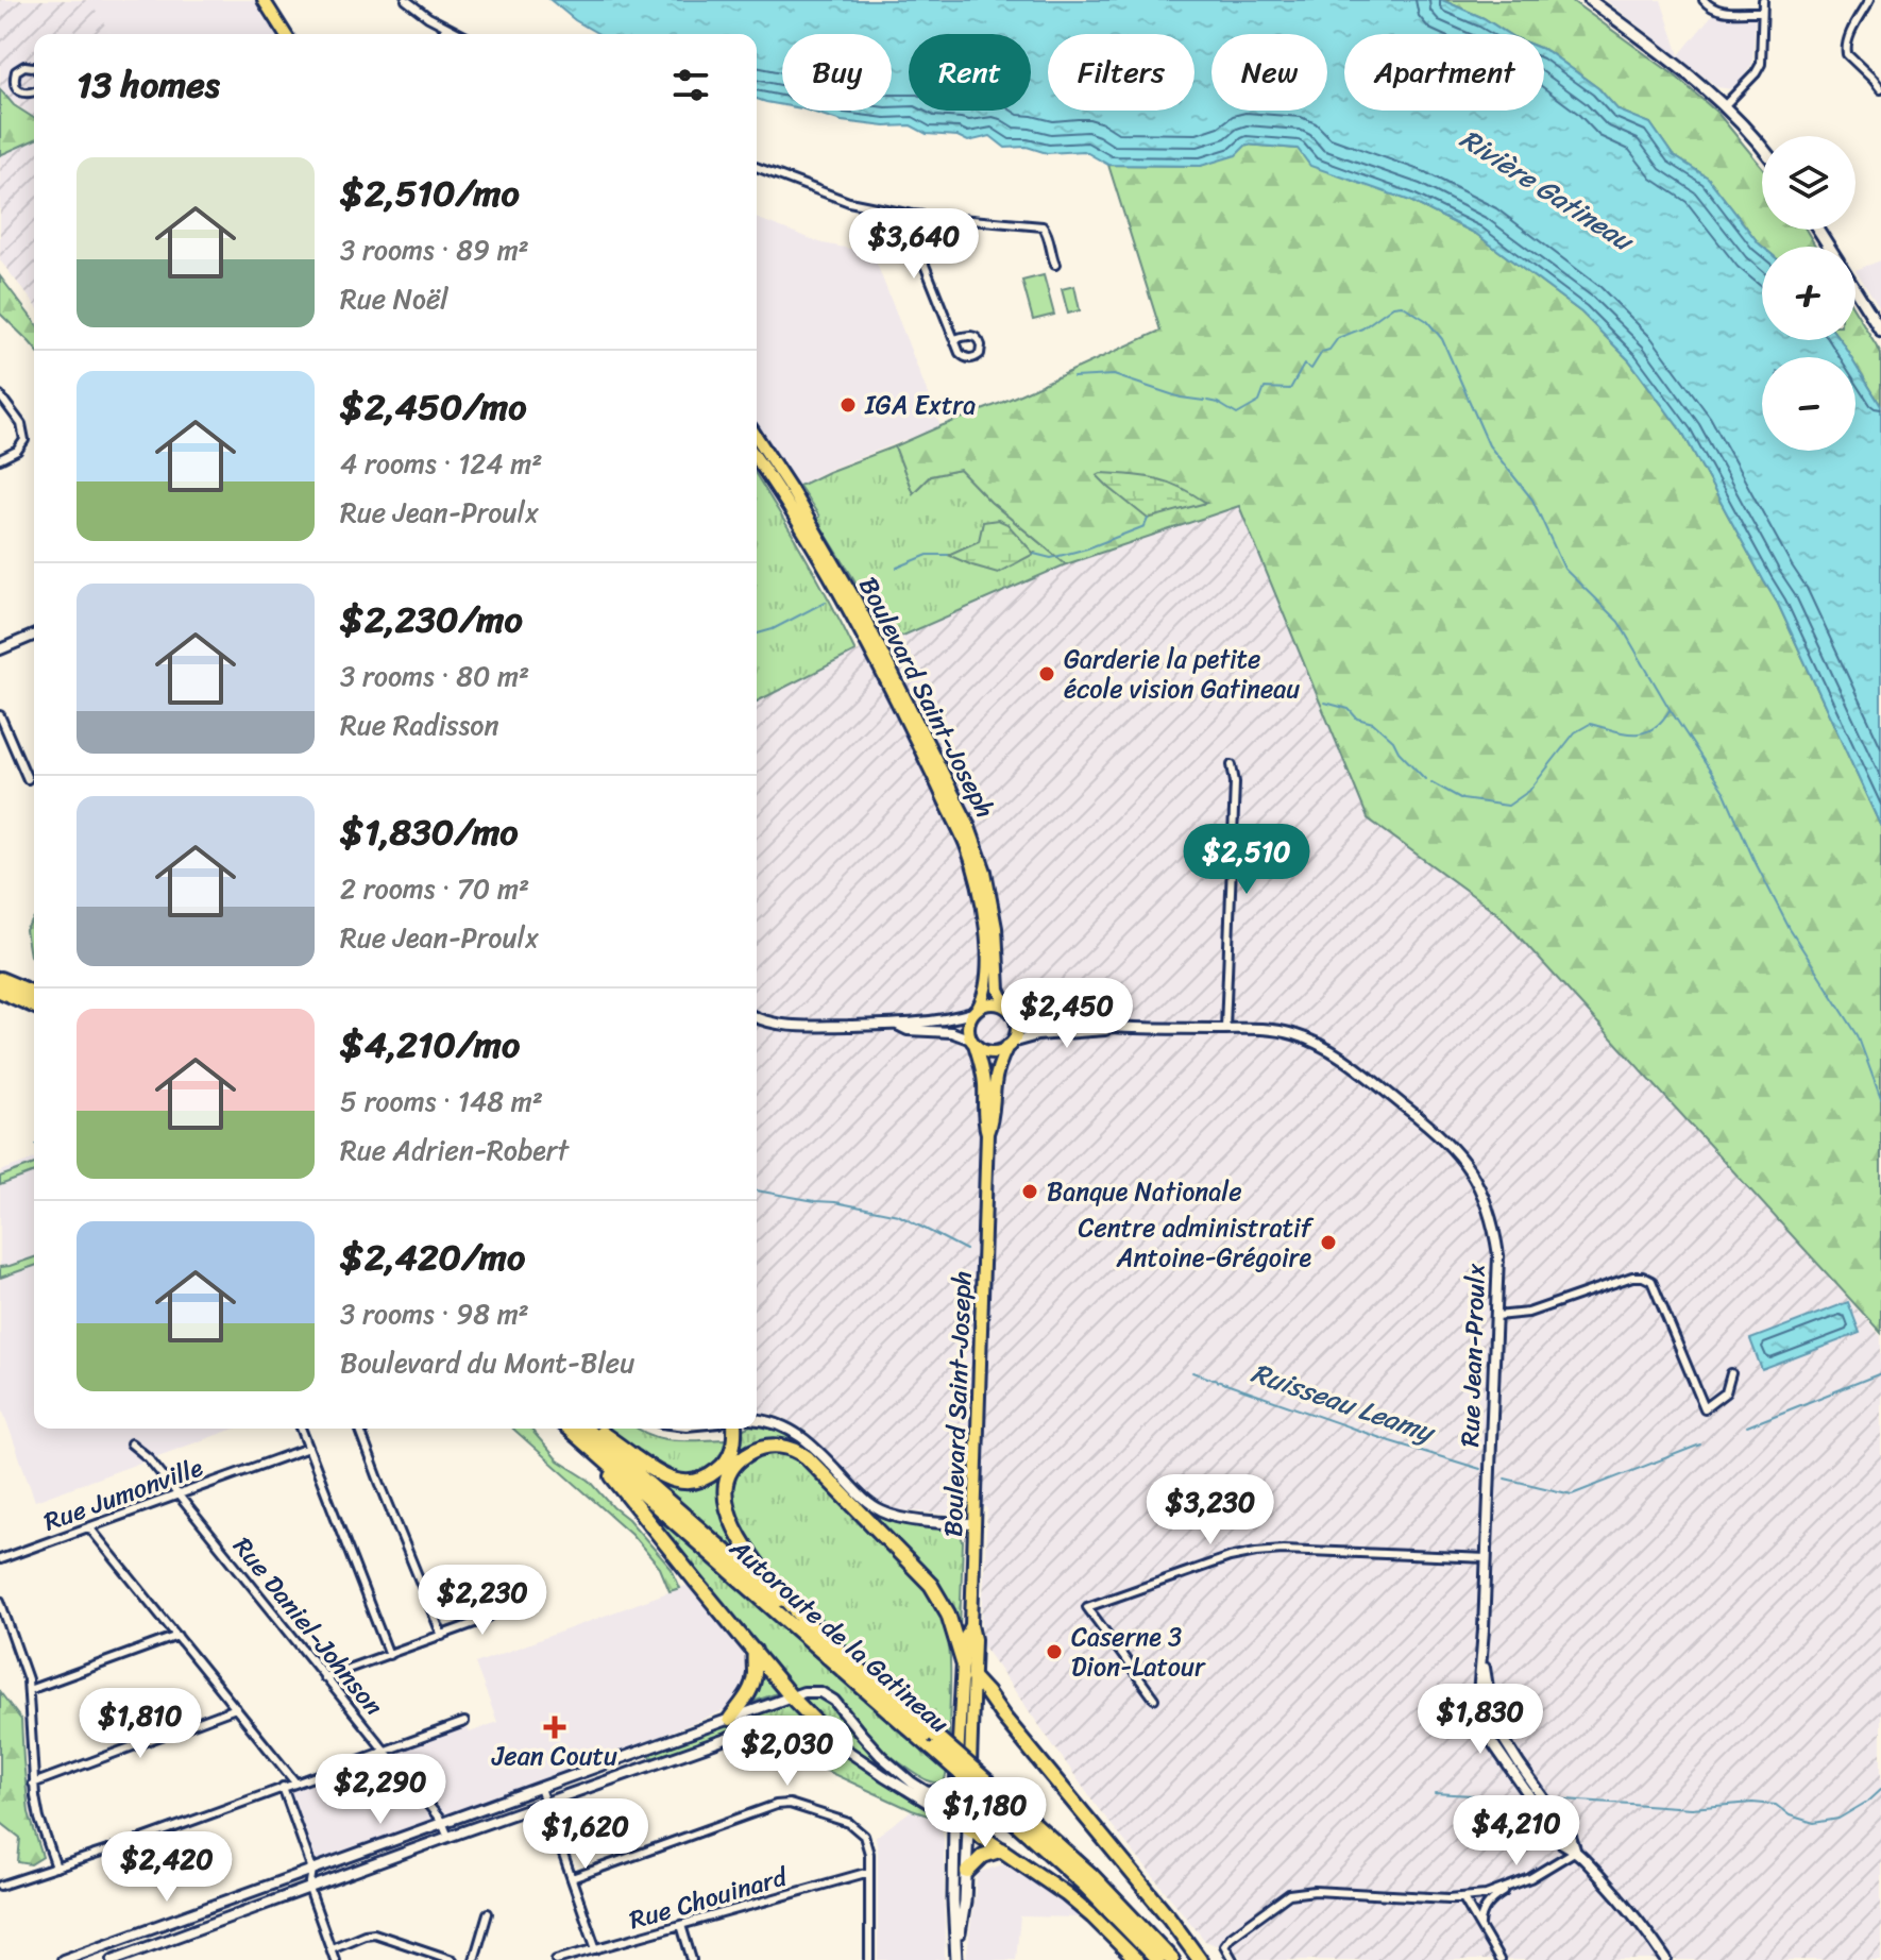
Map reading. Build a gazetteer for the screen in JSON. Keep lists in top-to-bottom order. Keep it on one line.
{"streets":{"highway":["Autoroute de la Gatineau"],"main road":["Boulevard Saint-Joseph"],"street":["Rue Jean-Proulx","Rue Jumonville","Rue Daniel-Johnson","Rue Chouinard"]},"crossings":[["Boulevard Saint-Joseph","Rue Jean-Proulx"],["Rue Jumonville","Rue Daniel-Johnson"]],"water":["Rivière Gatineau","Ruisseau Leamy"],"places":{"other":["IGA Extra","Garderie la petite école vision Gatineau","Banque Nationale","Centre administratif Antoine-Grégoire","Caserne 3 Dion-Latour"],"health":["Jean Coutu"]},"page":{"chip":["Buy","Rent","Filters","New","Apartment"],"heading":"13 homes","map_buttons":["+","−"],"list":[{"name":"$2,510/mo","note":"3 rooms · 89 m² · Rue Noël"},{"name":"$2,450/mo","note":"4 rooms · 124 m² · Rue Jean-Proulx"},{"name":"$2,230/mo","note":"3 rooms · 80 m² · Rue Radisson"},{"name":"$1,830/mo","note":"2 rooms · 70 m² · Rue Jean-Proulx"},{"name":"$4,210/mo","note":"5 rooms · 148 m² · Rue Adrien-Robert"},{"name":"$2,420/mo","note":"3 rooms · 98 m² · Boulevard du Mont-Bleu"}],"price":["$3,640","$2,510","$2,450","$3,230","$2,230","$1,830","$1,810","$2,030","$2,290","$1,180","$4,210","$1,620","$2,420"]}}
